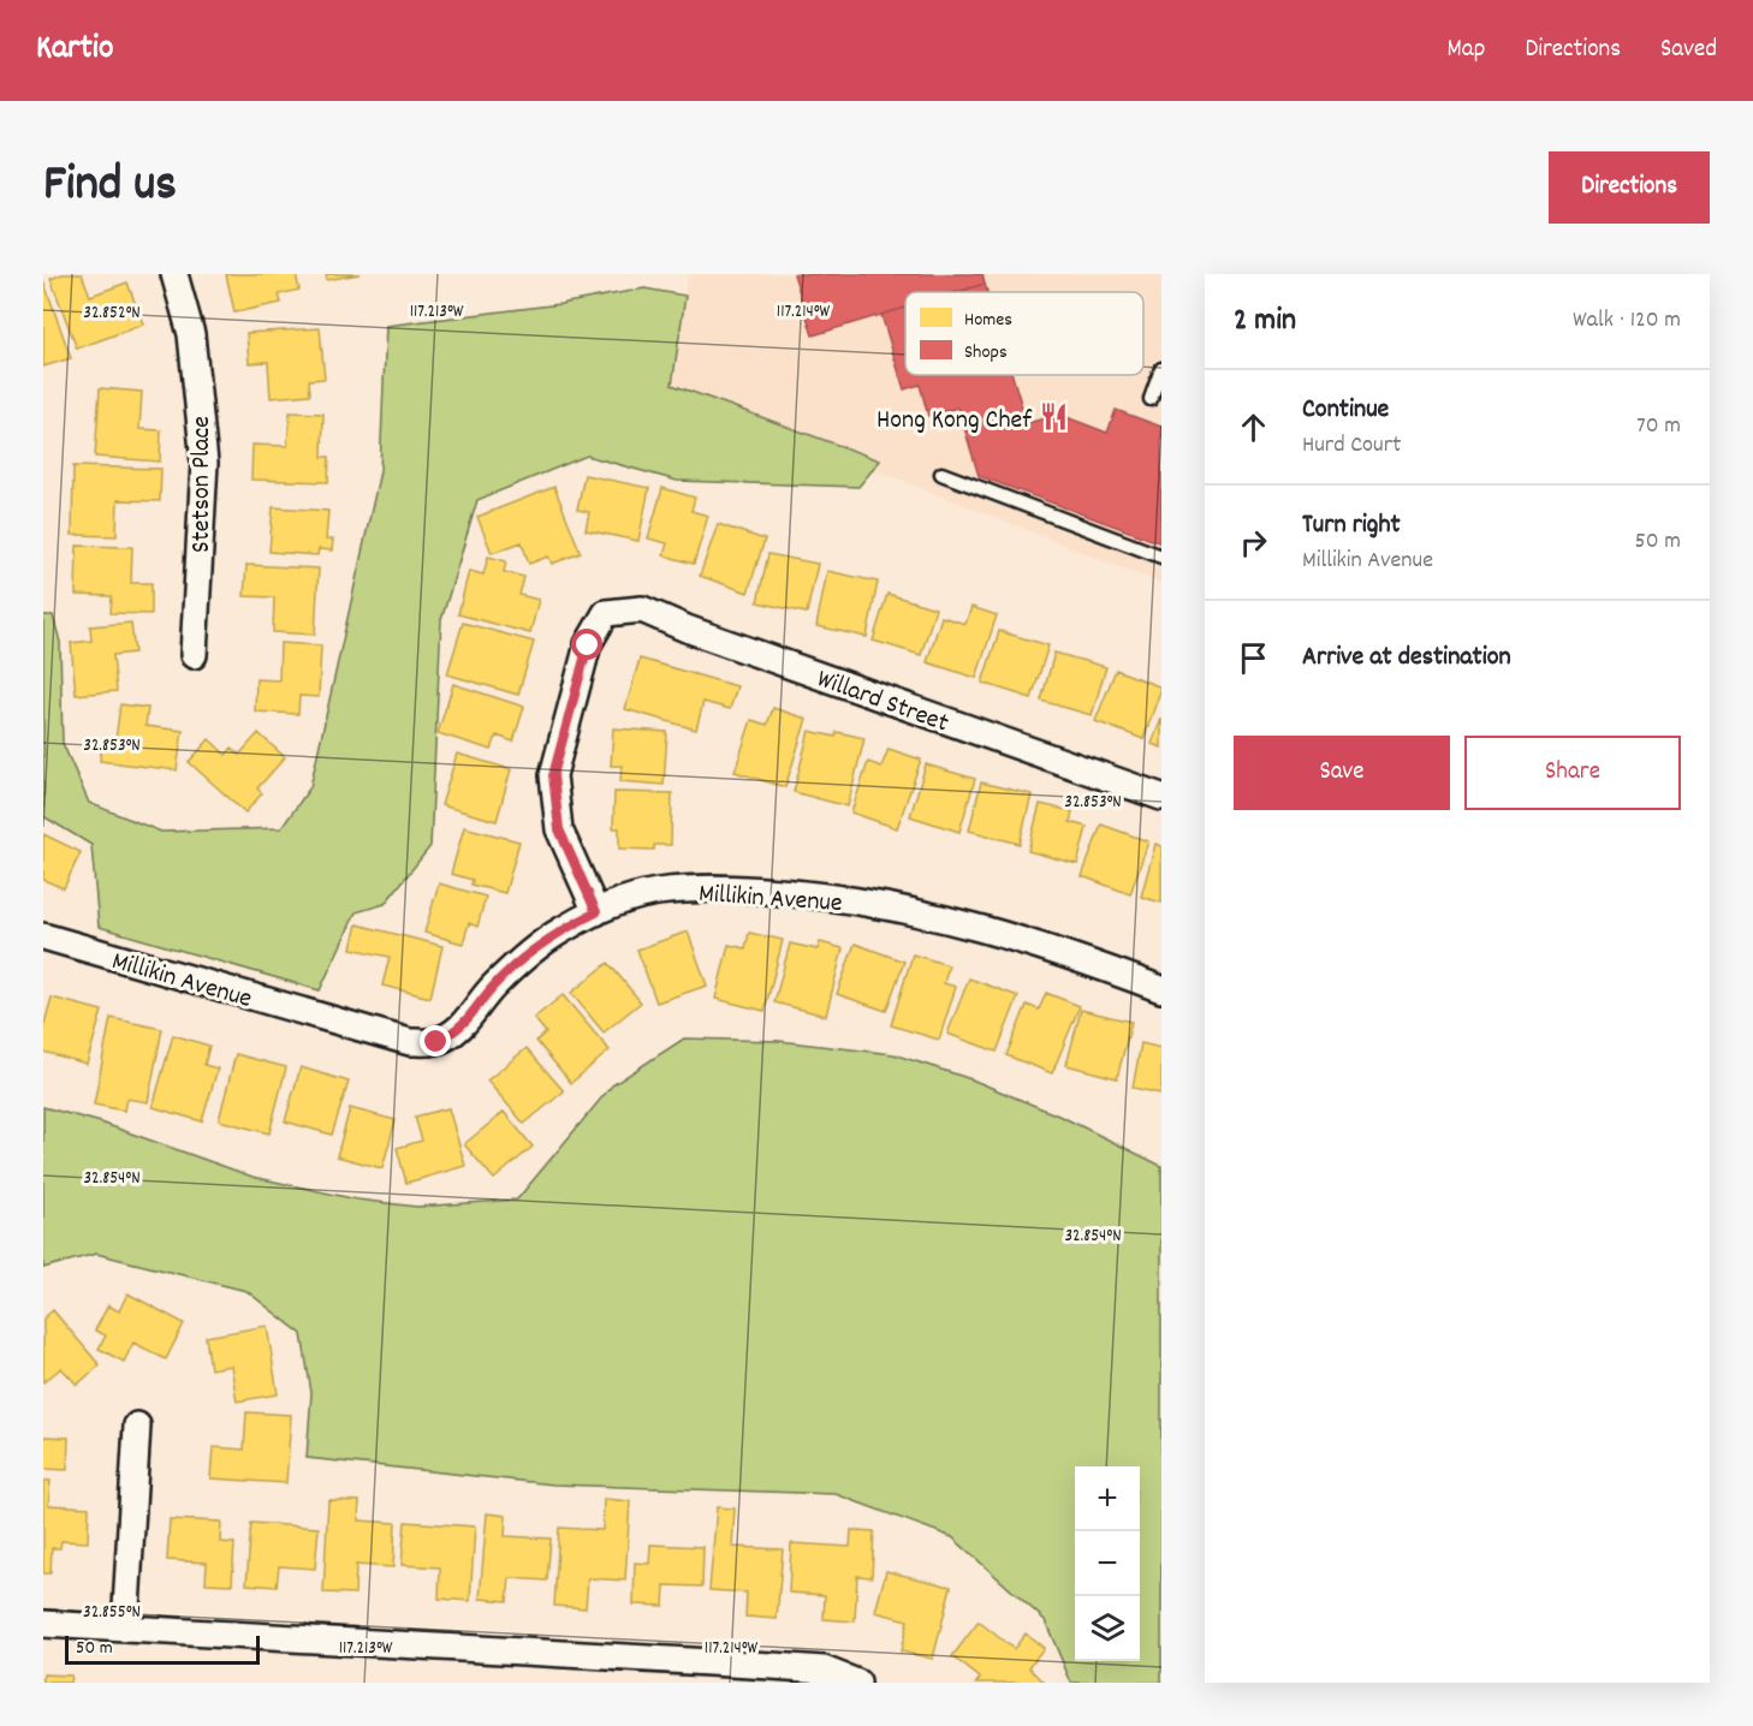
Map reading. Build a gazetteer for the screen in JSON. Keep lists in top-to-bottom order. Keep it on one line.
{"streets":{"street":["Stetson Place","Willard Street","Millikin Avenue"]},"crossings":[["Willard Street","Millikin Avenue"]],"places":{"restaurant":["Hong Kong Chef"]},"legend":["Homes","Shops"],"scale_bar":"50 m","page":{"header":"Kartio","nav":["Map","Directions","Saved"],"title":"Find us","buttons":["Directions",["Save","Share"]],"heading":["2 min","Walk · 120 m"],"list":[["Continue","Hurd Court","70 m"],["Turn right","Millikin Avenue","50 m"],"Arrive at destination"],"map_buttons":["+","−"],"scale":"50 m"},"coordinates":["117.213°W","117.214°W","32.852°N","32.853°N","32.854°N","32.855°N"]}
